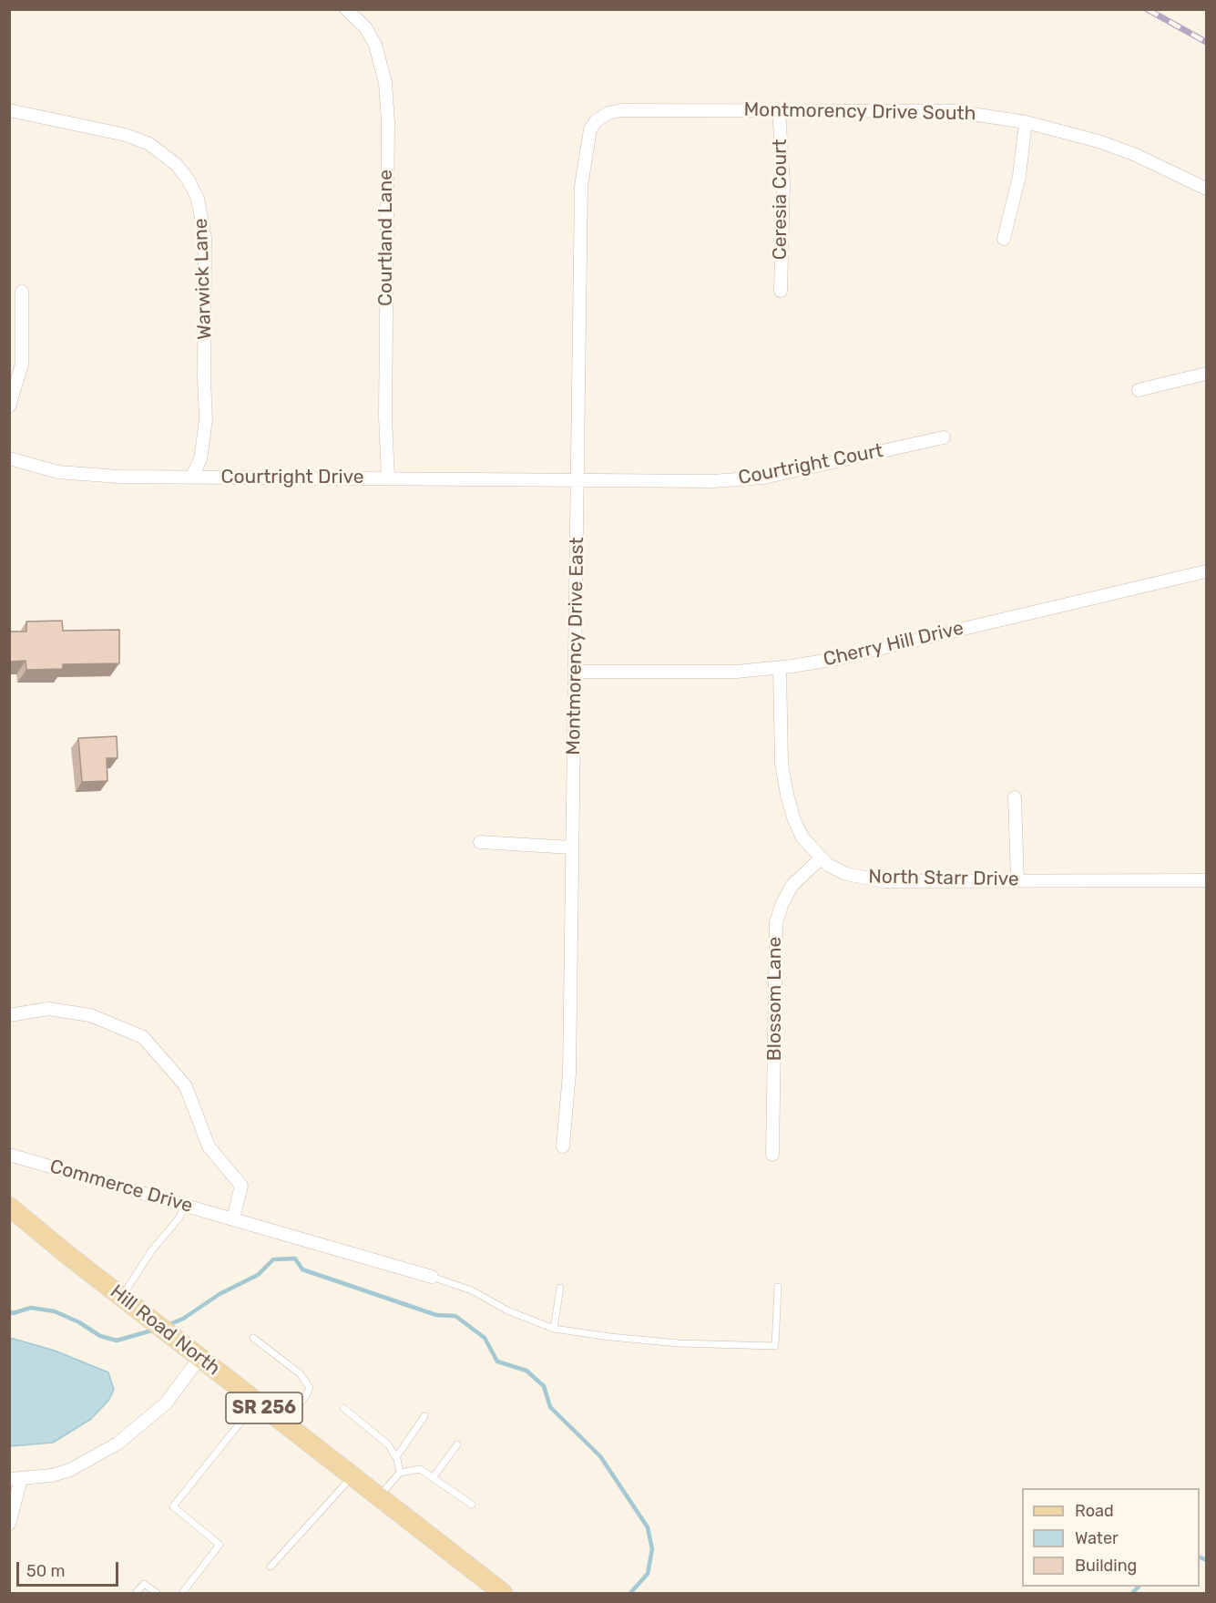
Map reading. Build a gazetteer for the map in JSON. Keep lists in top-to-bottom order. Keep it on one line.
{"streets":{"main road":["Hill Road North","SR 256"],"street":["Montmorency Drive South","Ceresia Court","Courtland Lane","Warwick Lane","Courtright Court","Courtright Drive","Cherry Hill Drive","Montmorency Drive East","North Starr Drive","Blossom Lane","Commerce Drive"]},"crossings":[["Montmorency Drive South","Ceresia Court"],["Montmorency Drive South","Montmorency Drive East"],["Courtland Lane","Courtright Drive"],["Warwick Lane","Courtright Drive"],["Courtright Court","Courtright Drive"],["Courtright Court","Montmorency Drive East"],["Courtright Drive","Montmorency Drive East"],["Cherry Hill Drive","Montmorency Drive East"],["Cherry Hill Drive","North Starr Drive"],["North Starr Drive","Blossom Lane"]],"legend":["Road","Water","Building"],"scale_bar":"50 m"}
